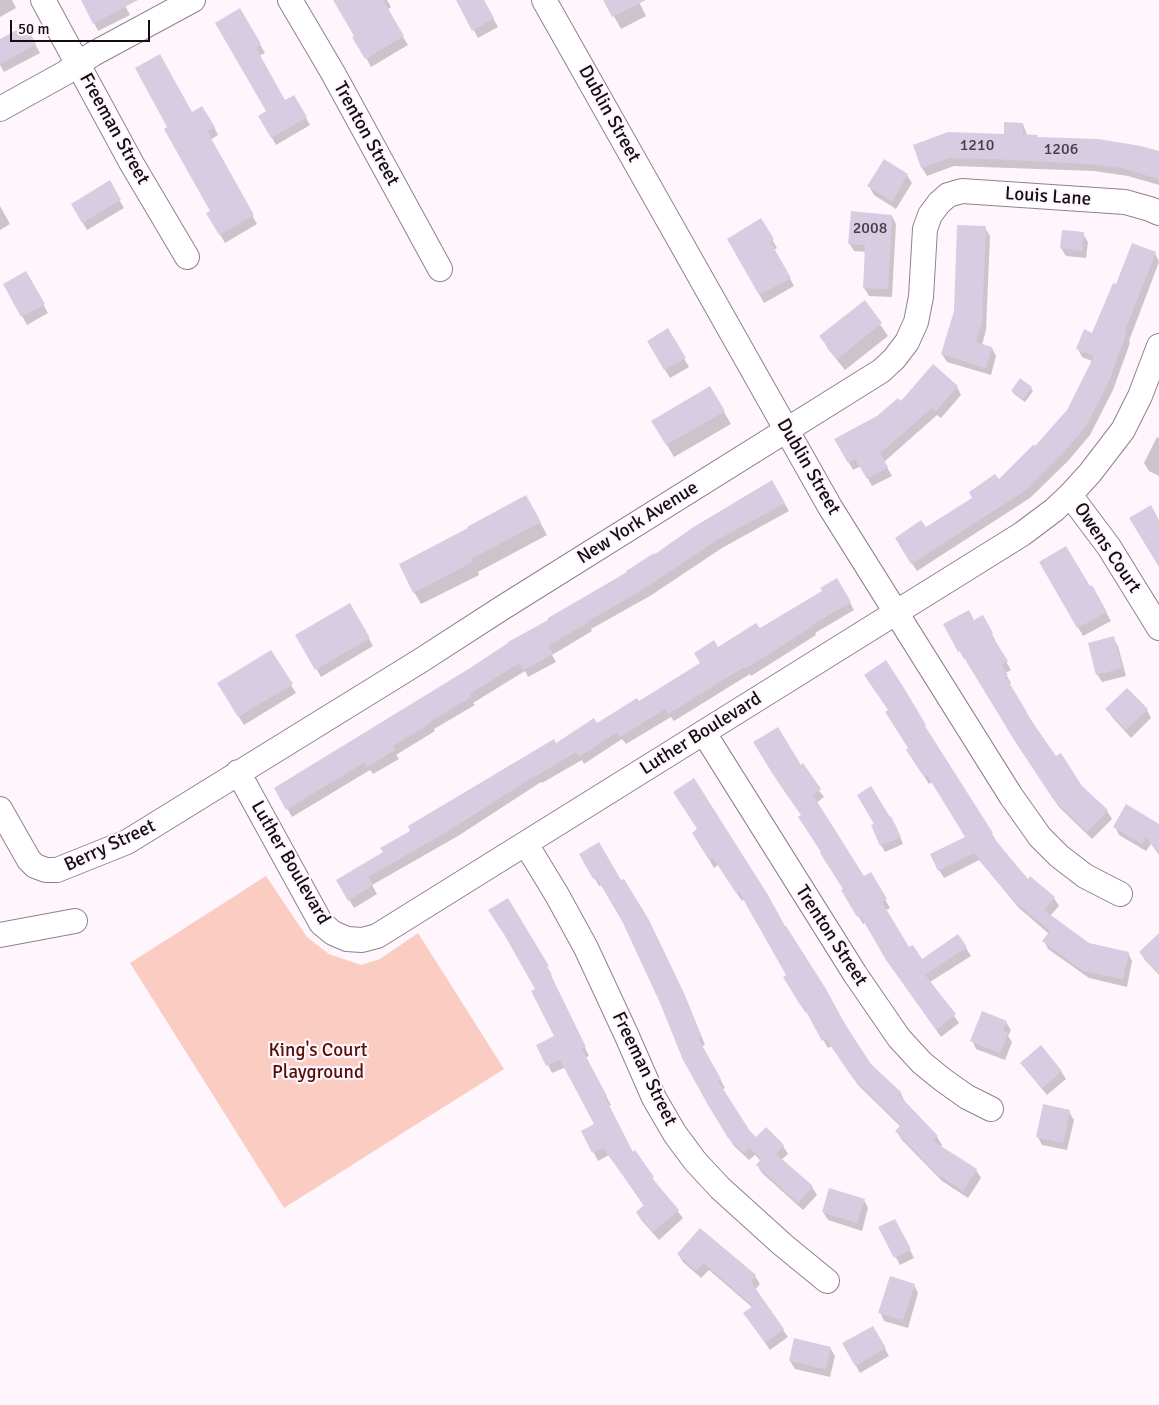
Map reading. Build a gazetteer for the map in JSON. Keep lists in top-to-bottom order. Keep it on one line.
{"streets":{"street":["Dublin Street","Freeman Street","Trenton Street","Louis Lane","New York Avenue","Owens Court","Luther Boulevard","Berry Street"]},"crossings":[["Dublin Street","New York Avenue"],["Dublin Street","Luther Boulevard"],["Freeman Street","Luther Boulevard"],["Trenton Street","Luther Boulevard"],["Louis Lane","New York Avenue"],["New York Avenue","Luther Boulevard"],["New York Avenue","Berry Street"],["Owens Court","Luther Boulevard"],["Luther Boulevard","Berry Street"]],"parks":["King's Court Playground"],"house_numbers":["1210","1206","2008"],"scale_bar":"50 m"}
